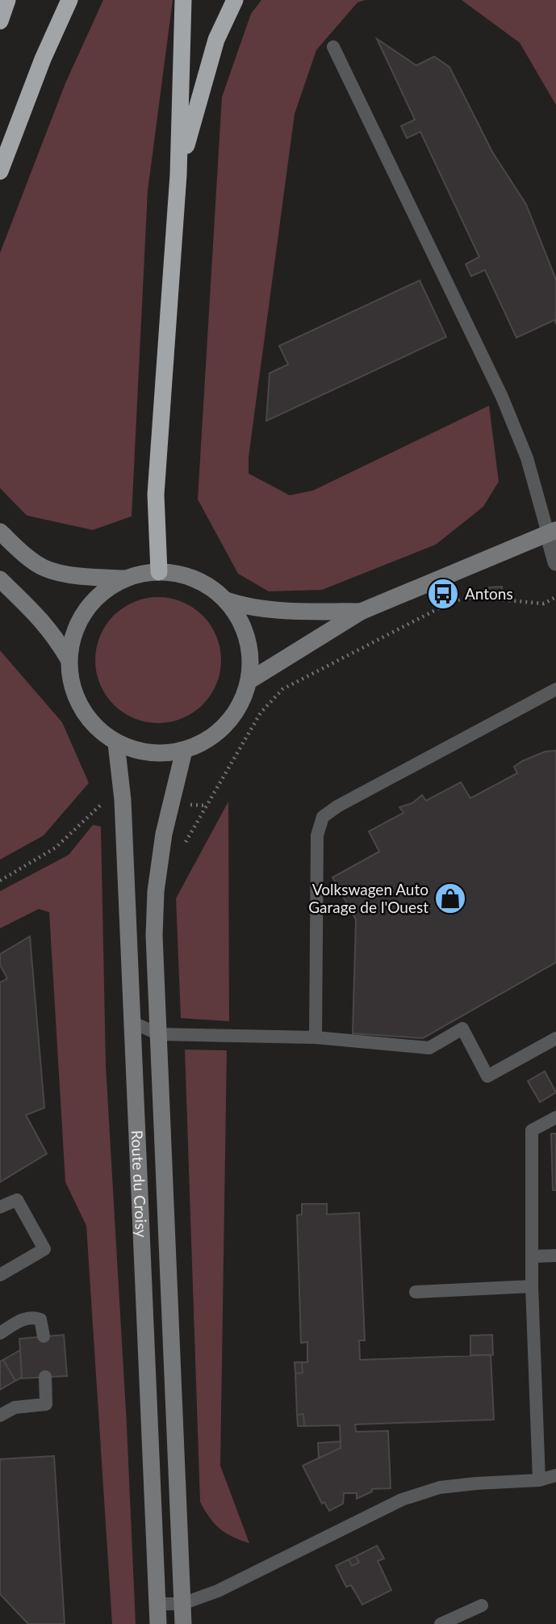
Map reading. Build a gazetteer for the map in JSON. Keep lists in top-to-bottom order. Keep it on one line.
{"streets":{"main road":["Route du Croisy"]},"places":{"bus stop":["Antons"],"shop":["Volkswagen Auto Garage de l'Ouest"]}}
